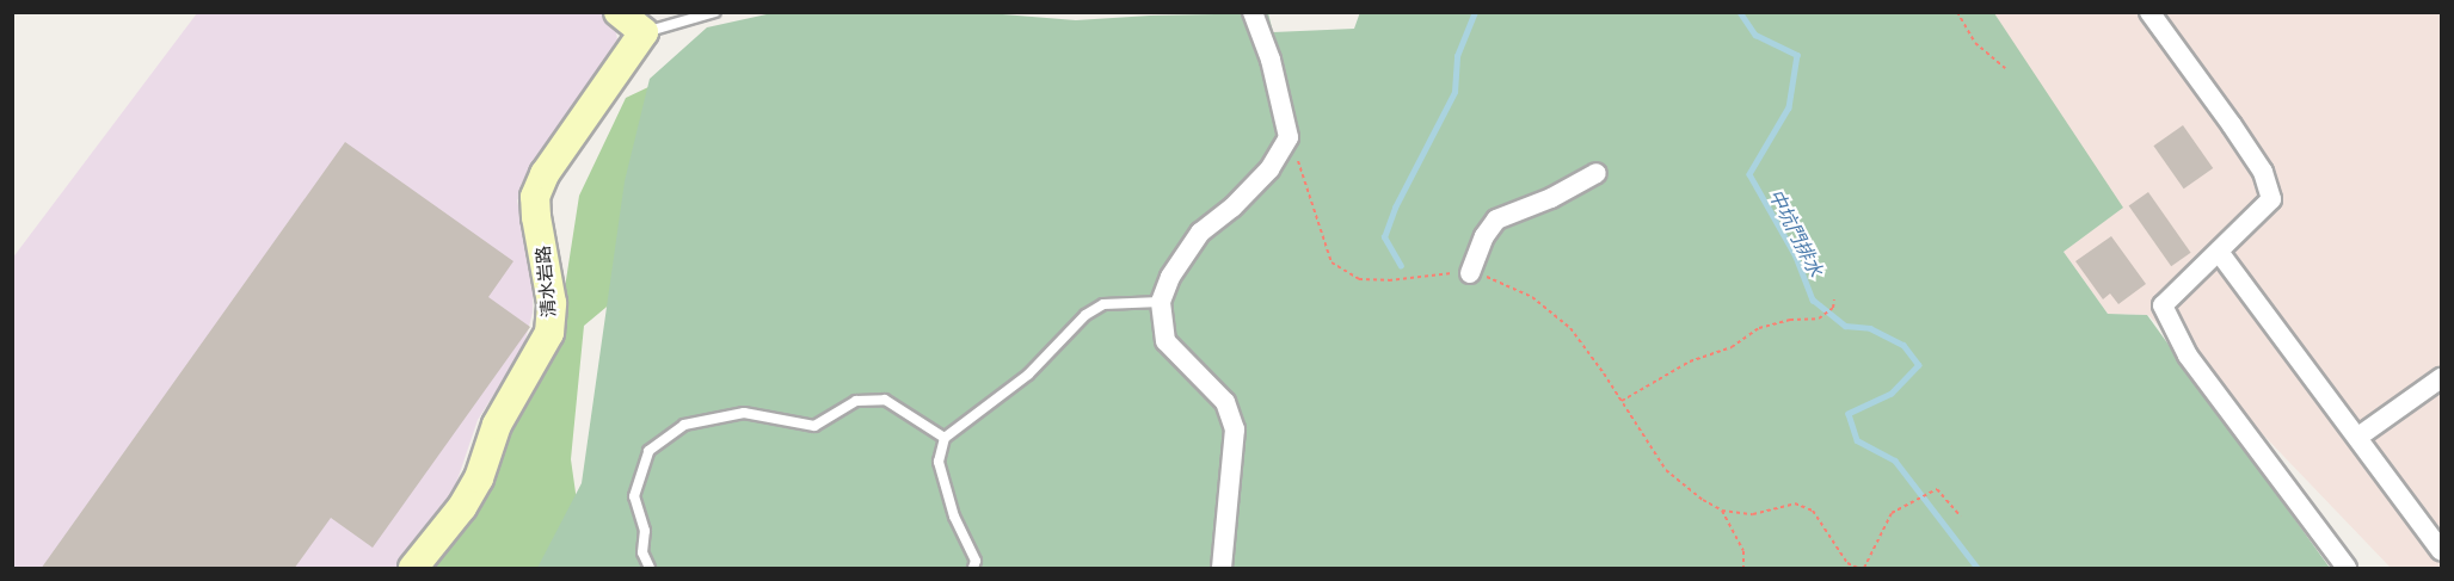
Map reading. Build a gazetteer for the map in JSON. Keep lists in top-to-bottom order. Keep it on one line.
{"streets":{"street":["清水岩路"]},"water":["中坑門排水"]}
